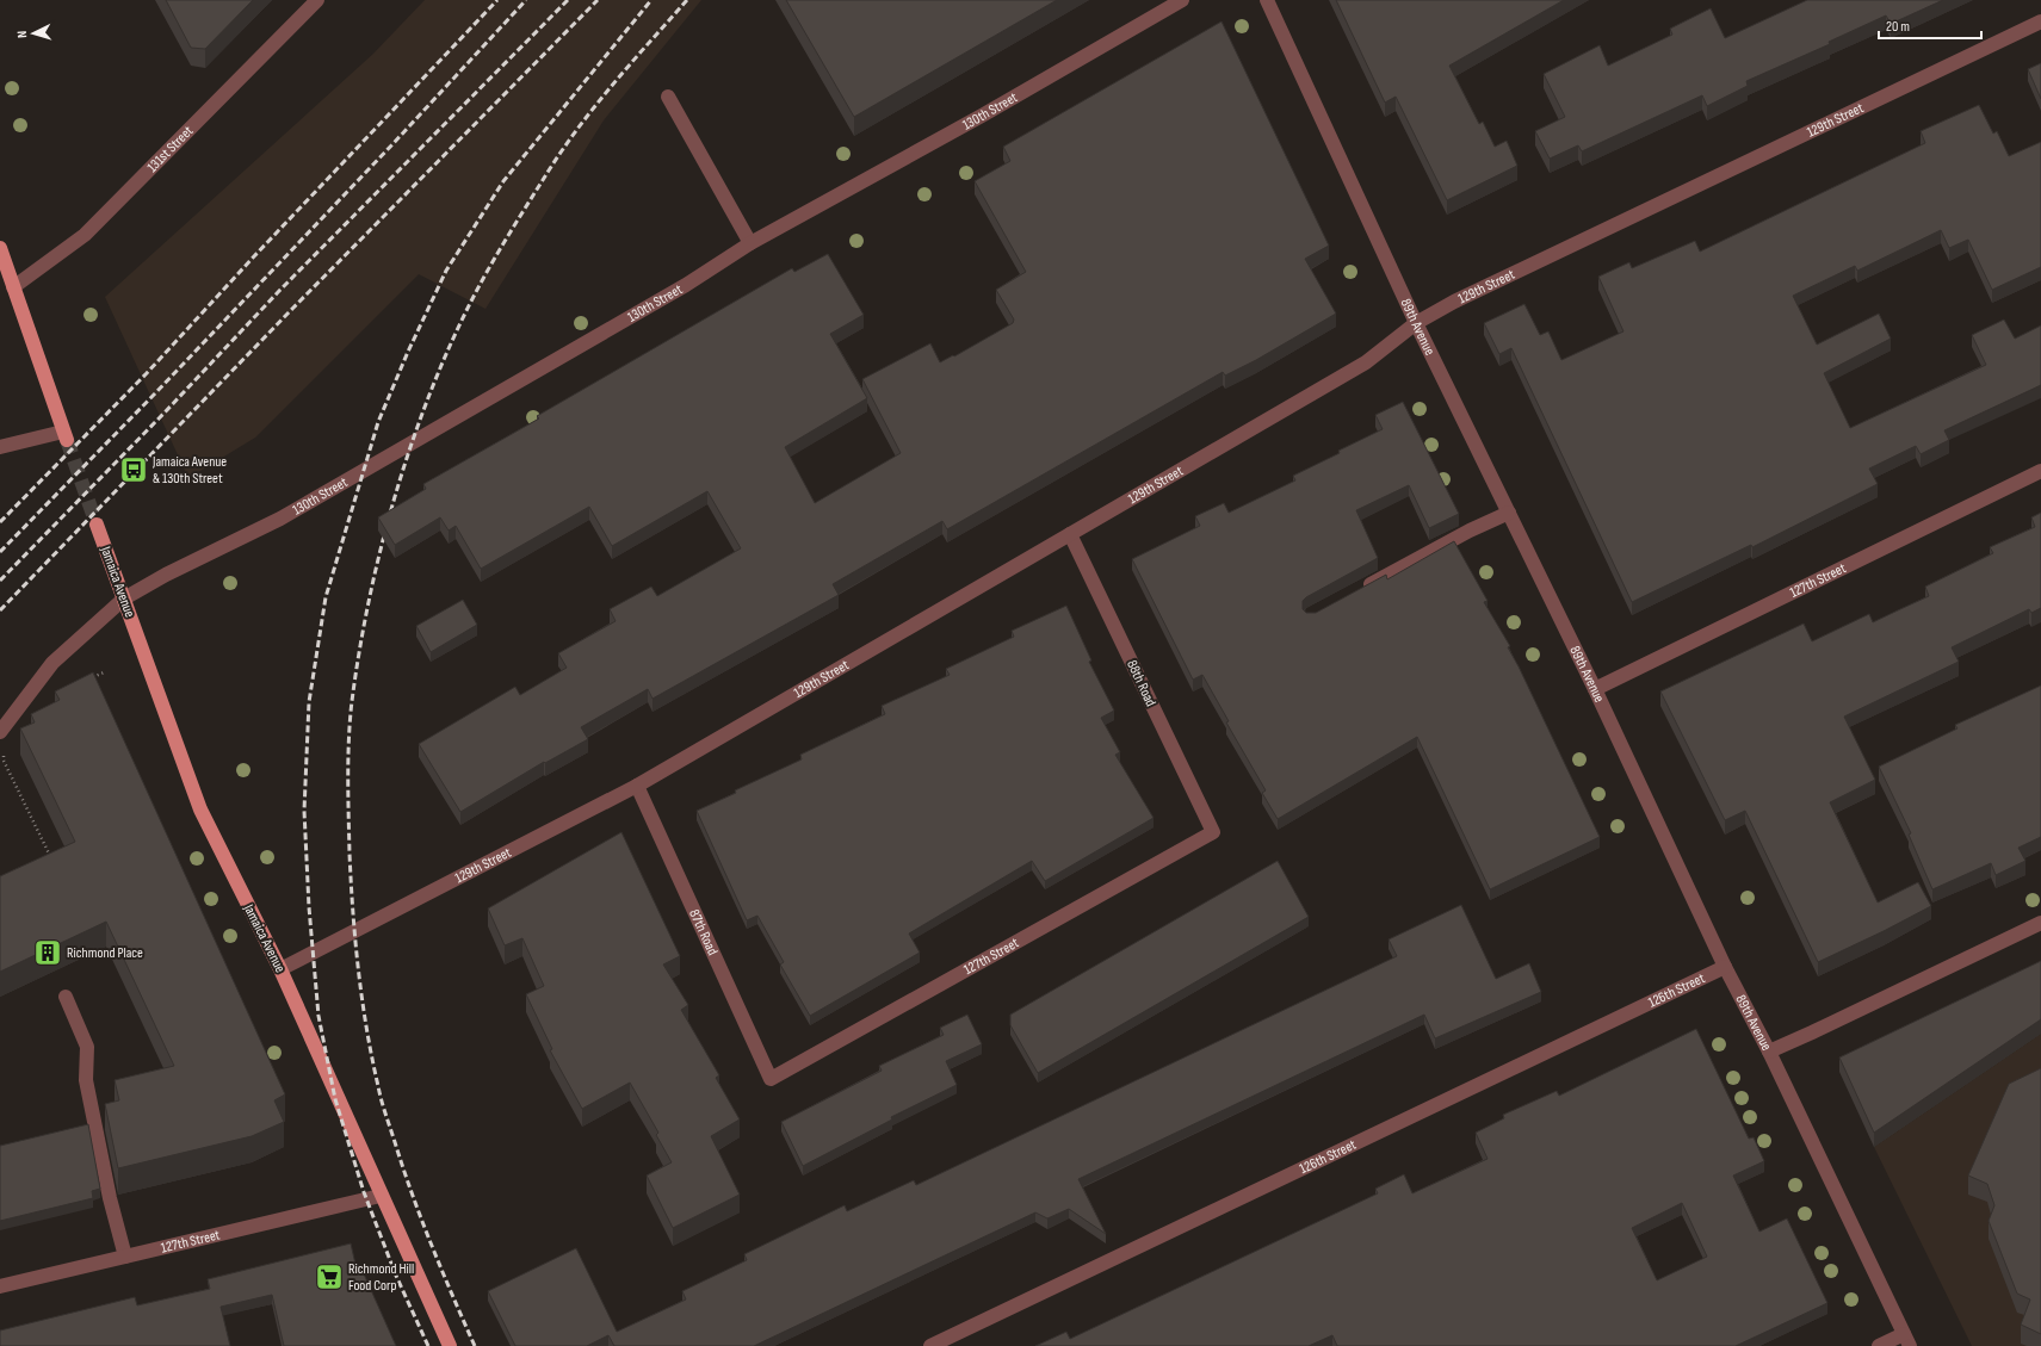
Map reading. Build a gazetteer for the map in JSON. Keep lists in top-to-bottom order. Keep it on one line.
{"streets":{"main road":["Jamaica Avenue"],"street":["130th Street","129th Street","131st Street","89th Avenue","127th Street","88th Road","87th Road","126th Street"]},"crossings":[["130th Street","Jamaica Avenue"],["129th Street","89th Avenue"],["129th Street","Jamaica Avenue"],["129th Street","88th Road"],["129th Street","87th Road"],["89th Avenue","127th Street"],["89th Avenue","126th Street"],["127th Street","Jamaica Avenue"],["127th Street","88th Road"],["127th Street","87th Road"]],"places":{"bus stop":["Jamaica Avenue & 130th Street"],"building":["Richmond Place"],"supermarket":["Richmond Hill Food Corp"]},"scale_bar":"20 m","north":"left"}
